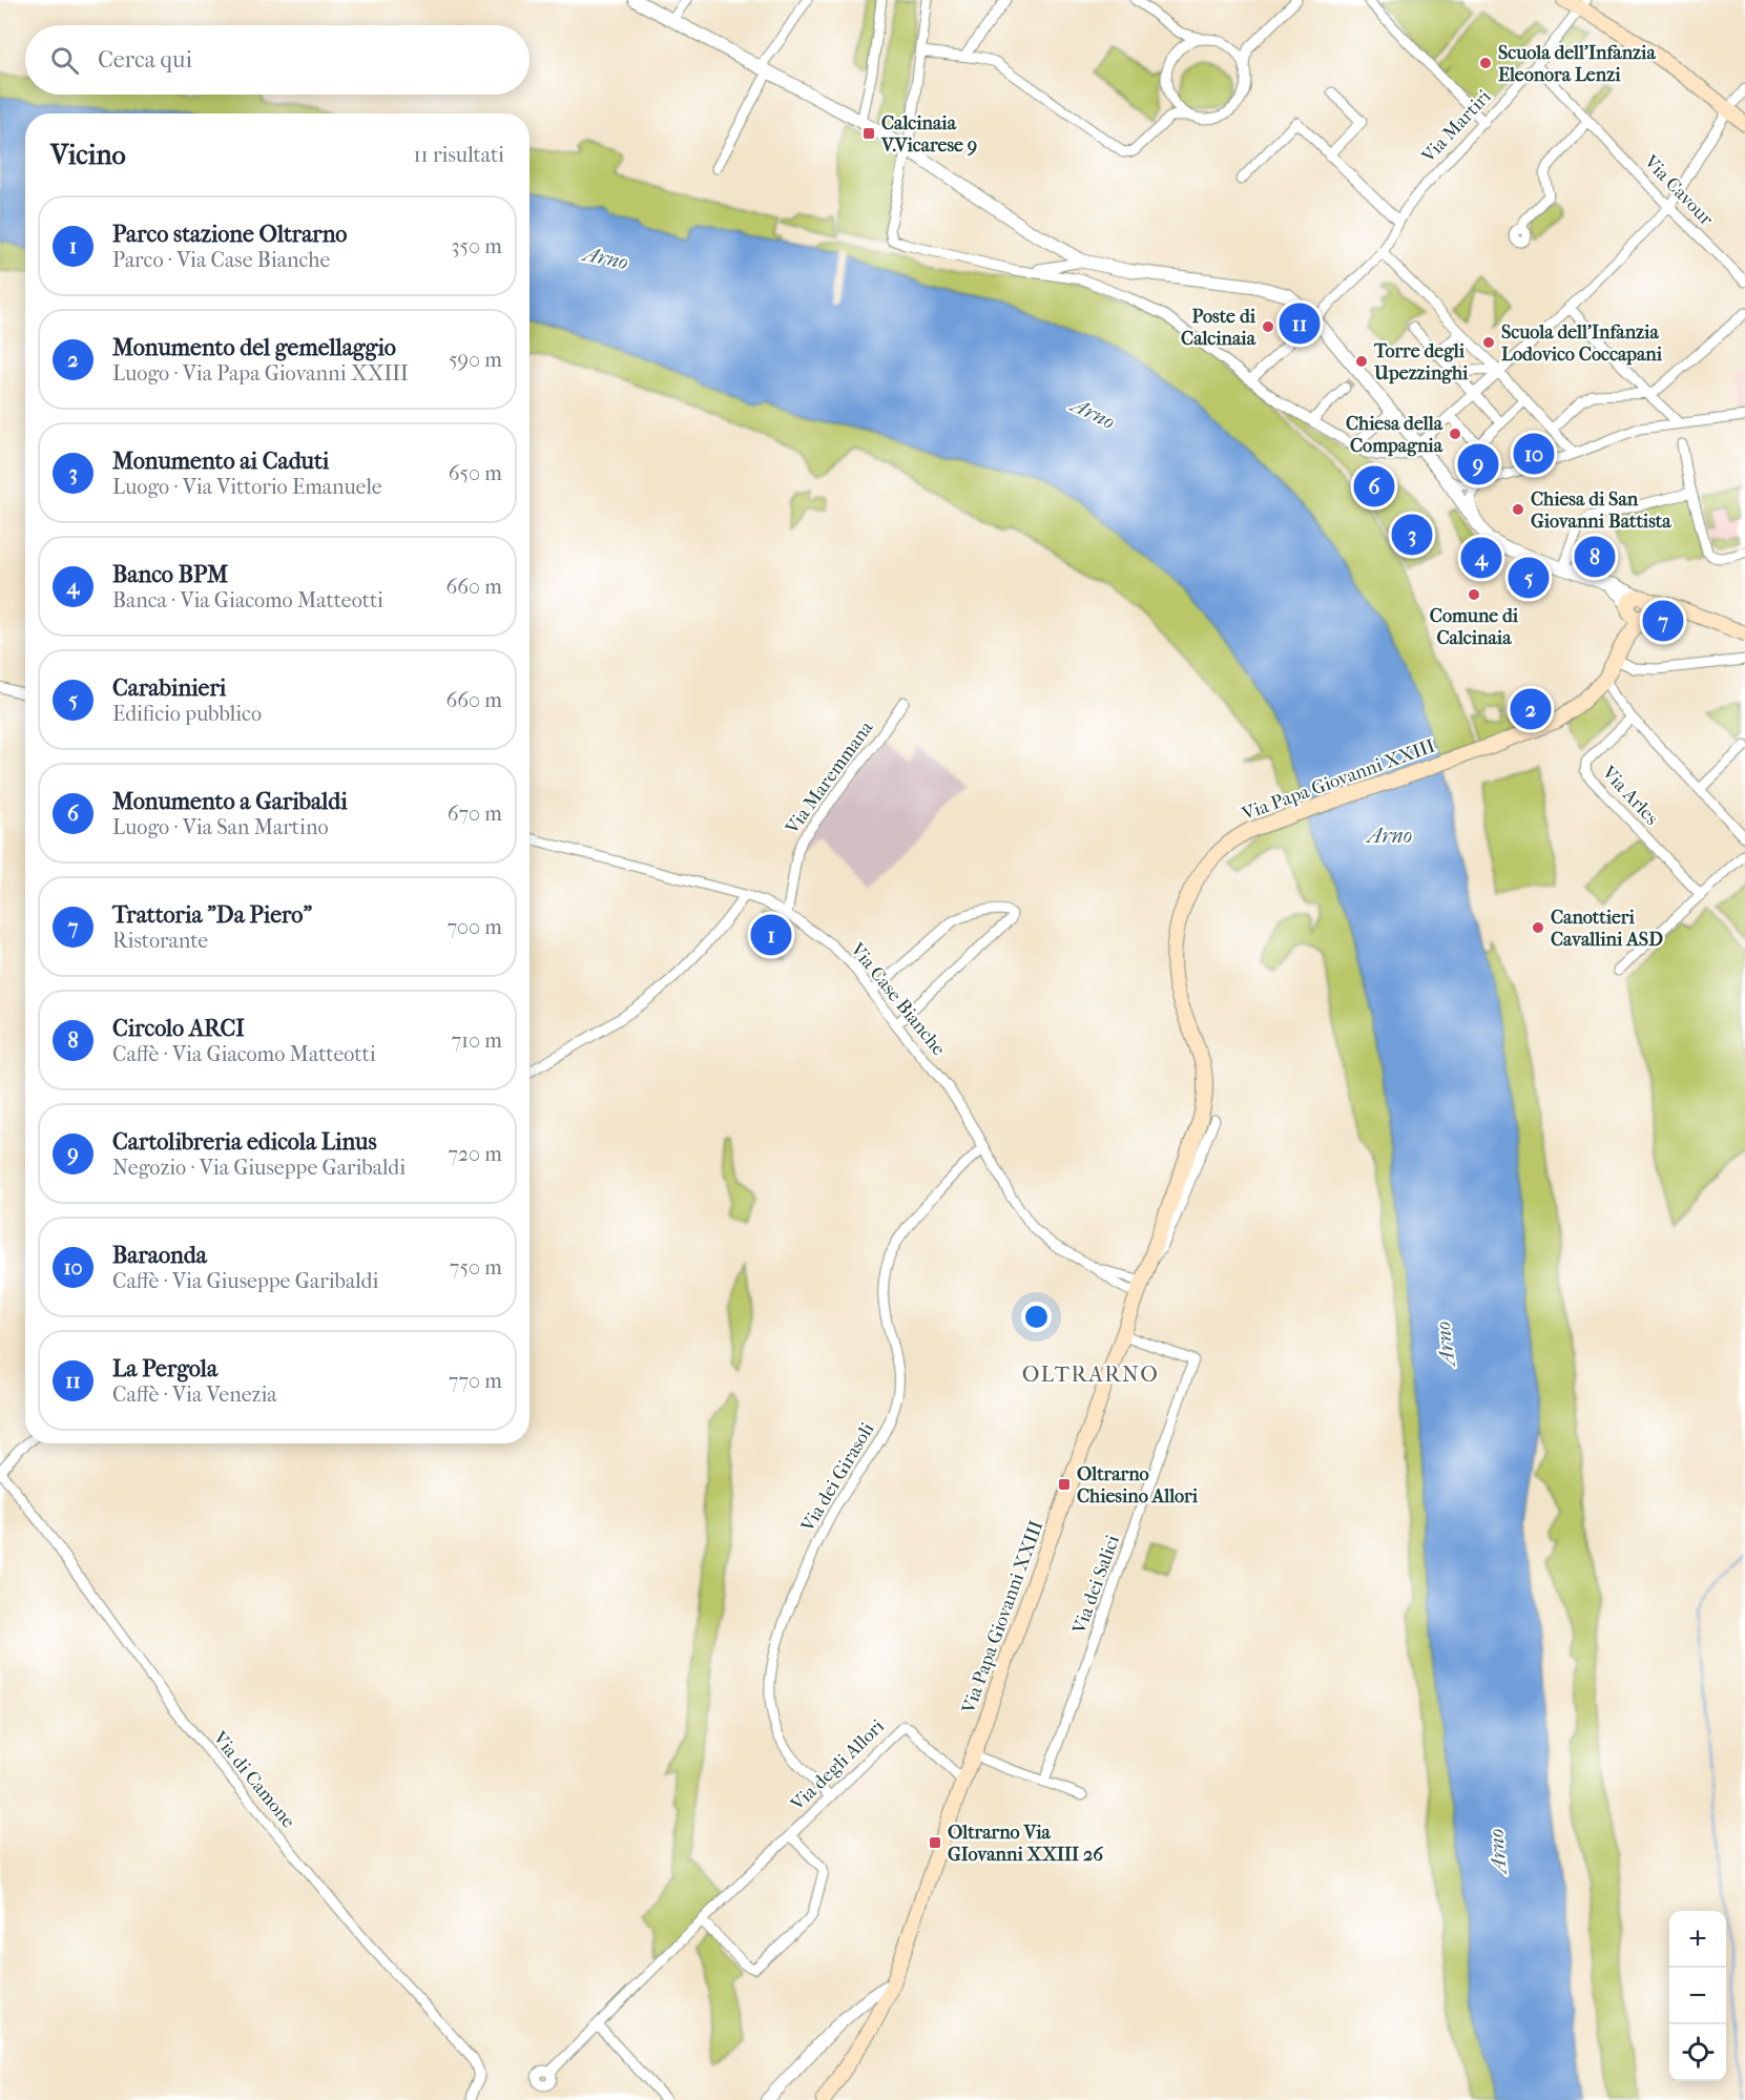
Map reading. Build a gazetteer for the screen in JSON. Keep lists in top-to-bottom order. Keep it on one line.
{"streets":{"main road":["Via Papa Giovanni XXIII"],"street":["Via Martiri","Via Cavour","Via Maremmana","Via Arles","Via Case Bianche","Via dei Girasoli","Via dei Salici","Via degli Allori","Via di Camone"]},"crossings":[["Via Martiri","Via Cavour"],["Via Maremmana","Via Case Bianche"],["Via Papa Giovanni XXIII","Via Case Bianche"],["Via Papa Giovanni XXIII","Via dei Salici"],["Via Papa Giovanni XXIII","Via degli Allori"],["Via Case Bianche","Via dei Girasoli"],["Via dei Girasoli","Via degli Allori"]],"districts":["OLTRARNO"],"water":["Arno"],"places":{"other":["Scuola dell'Infanzia Eleonora Lenzi","Poste di Calcinaia","Scuola dell'Infanzia Lodovico Coccapani","Torre degli Upezzinghi","Chiesa della Compagnia","Chiesa di San Giovanni Battista","Comune di Calcinaia","Canottieri Cavallini ASD"],"transit":["Calcinaia V.Vicarese 9","Oltrarno Chiesino Allori","Oltrarno Via GIovanni XXIII 26"]},"page":{"search":"Cerca qui","heading":["Vicino","11 risultati"],"list":[{"mark":"1","name":"Parco stazione Oltrarno","note":"Parco · Via Case Bianche","value":"350 m"},{"mark":"2","name":"Monumento del gemellaggio","note":"Luogo · Via Papa Giovanni XXIII","value":"590 m"},{"mark":"3","name":"Monumento ai Caduti","note":"Luogo · Via Vittorio Emanuele","value":"650 m"},{"mark":"4","name":"Banco BPM","note":"Banca · Via Giacomo Matteotti","value":"660 m"},{"mark":"5","name":"Carabinieri","note":"Edificio pubblico","value":"660 m"},{"mark":"6","name":"Monumento a Garibaldi","note":"Luogo · Via San Martino","value":"670 m"},{"mark":"7","name":"Trattoria \"Da Piero\"","note":"Ristorante","value":"700 m"},{"mark":"8","name":"Circolo ARCI","note":"Caffè · Via Giacomo Matteotti","value":"710 m"},{"mark":"9","name":"Cartolibreria edicola Linus","note":"Negozio · Via Giuseppe Garibaldi","value":"720 m"},{"mark":"10","name":"Baraonda","note":"Caffè · Via Giuseppe Garibaldi","value":"750 m"},{"mark":"11","name":"La Pergola","note":"Caffè · Via Venezia","value":"770 m"}],"pins":["11","10","9","6","3","8","4","5","7","2","1"],"map_buttons":["+","−"]}}
